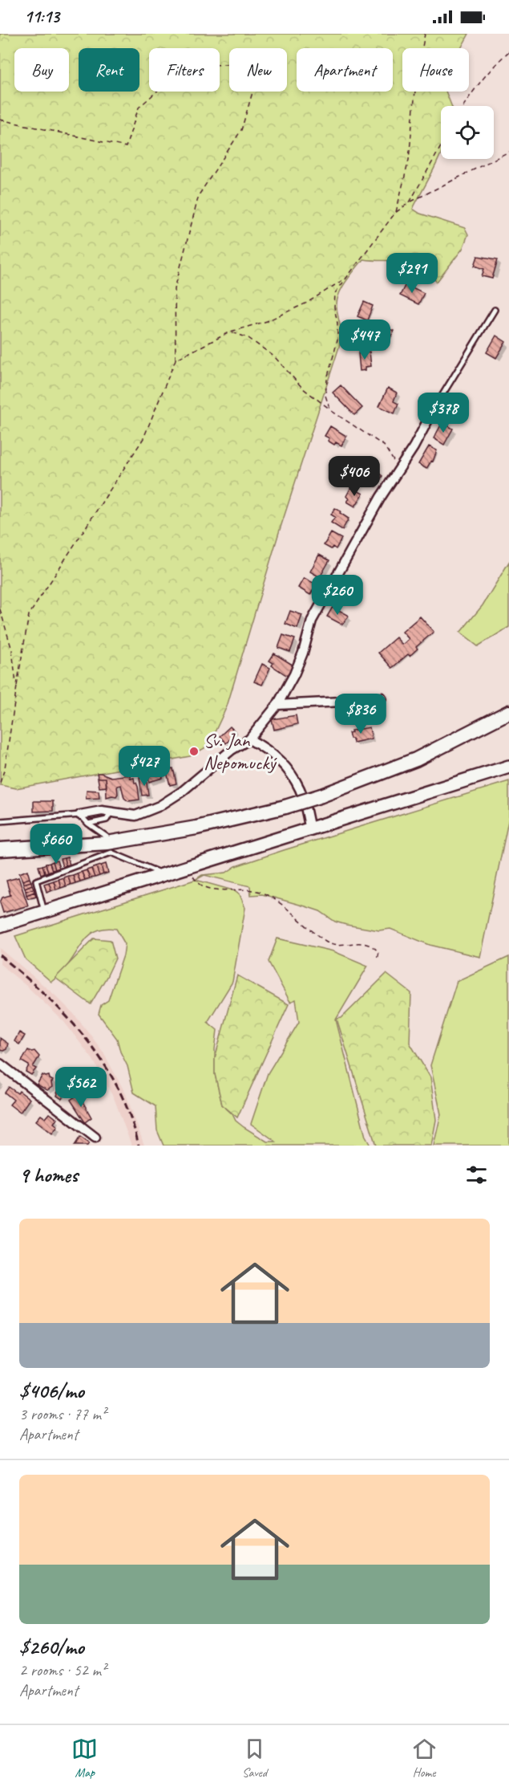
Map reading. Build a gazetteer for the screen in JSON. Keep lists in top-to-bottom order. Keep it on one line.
{"places":["Sv. Jan Nepomucký"],"page":{"status":"11:13","chip":["Buy","Rent","Filters","New","Apartment","House"],"price":["$291","$447","$378","$406","$260","$836","$427","$660","$562"],"heading":"9 homes","list":[{"name":"$406/mo","note":"3 rooms · 77 m² · Apartment"},{"name":"$260/mo","note":"2 rooms · 52 m² · Apartment"}],"tabs":["Map","Saved","Home"]}}
